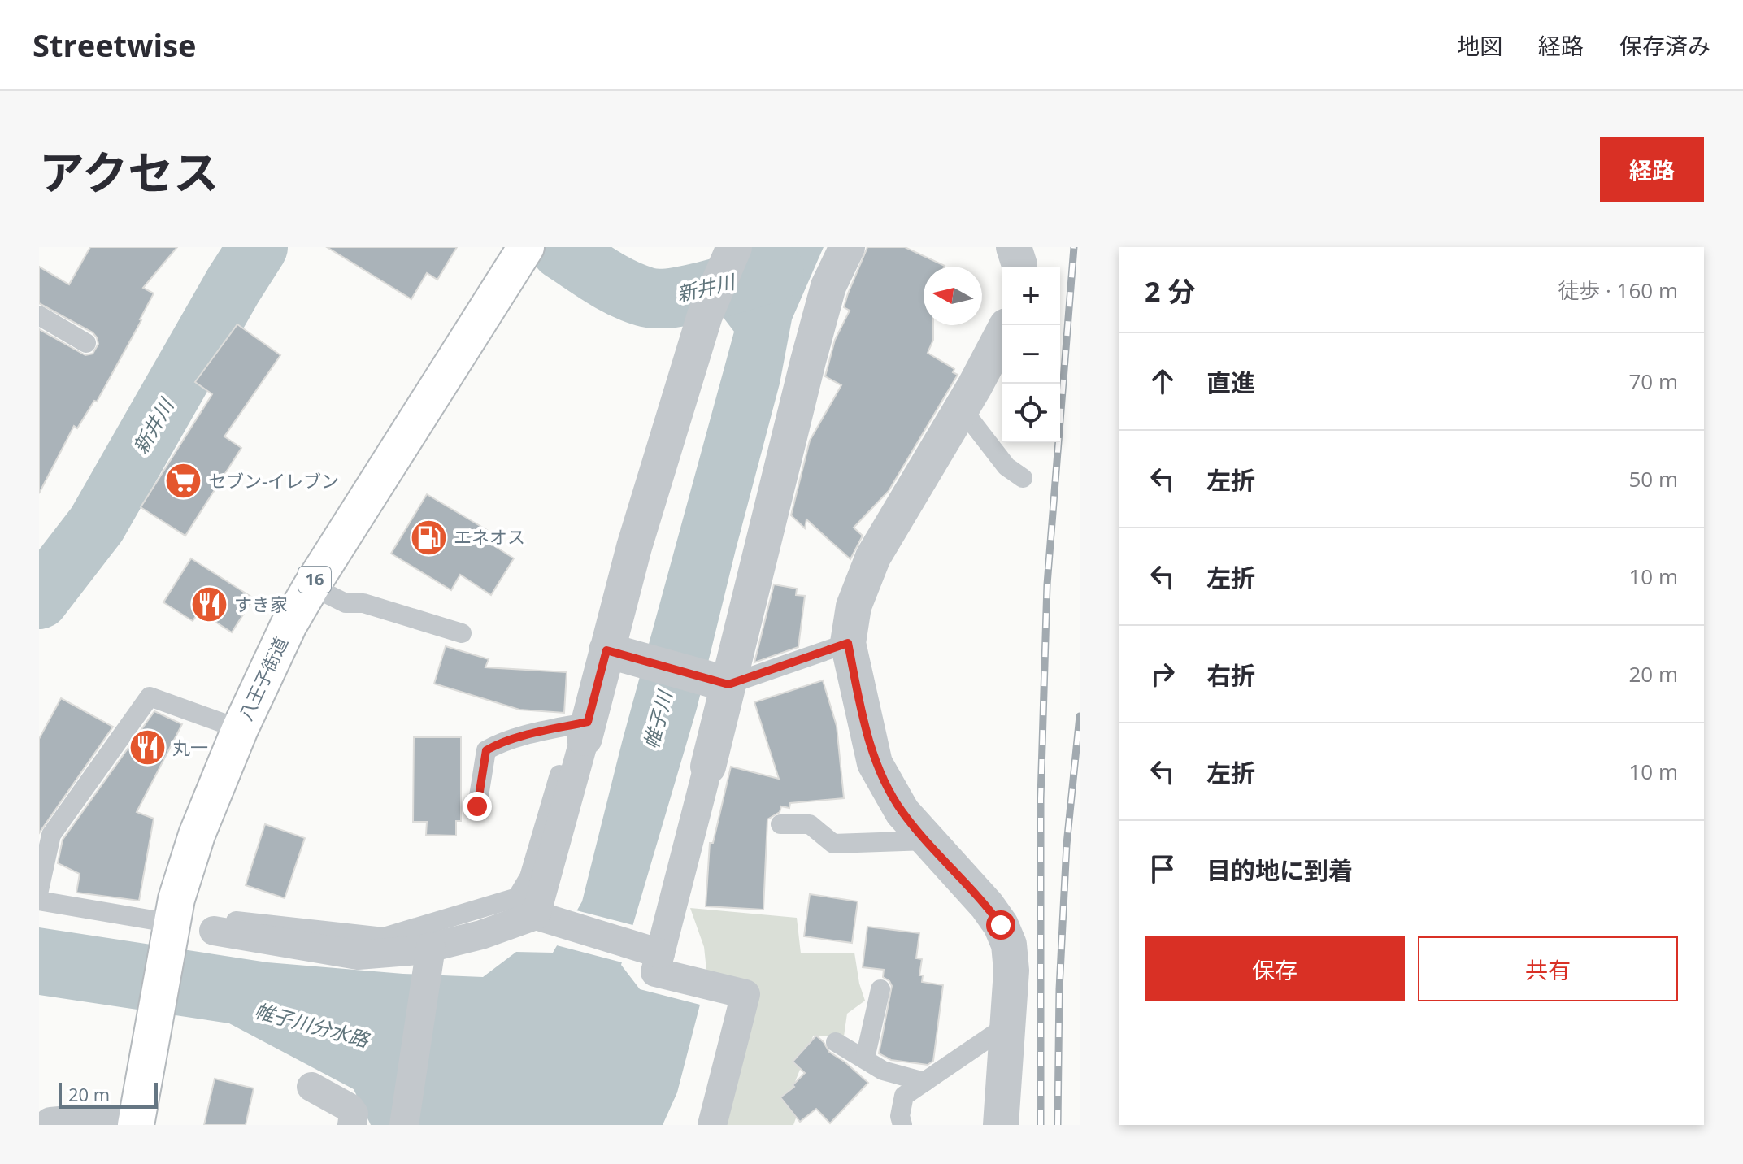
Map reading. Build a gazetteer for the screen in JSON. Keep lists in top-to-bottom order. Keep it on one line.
{"streets":{"highway":["16","八王子街道"]},"water":["新井川","帷子川","帷子川分水路"],"places":{"supermarket":["セブン-イレブン"],"fuel station":["エネオス"],"restaurant":["すき家","丸一"]},"scale_bar":"20 m","north":"left","page":{"header":"Streetwise","nav":["地図","経路","保存済み"],"title":"アクセス","buttons":["経路",["保存","共有"]],"heading":["2 分","徒歩 · 160 m"],"map_buttons":["+","−"],"list":[["直進","70 m"],["左折","50 m"],["左折","10 m"],["右折","20 m"],["左折","10 m"],"目的地に到着"],"scale":"20 m"}}
